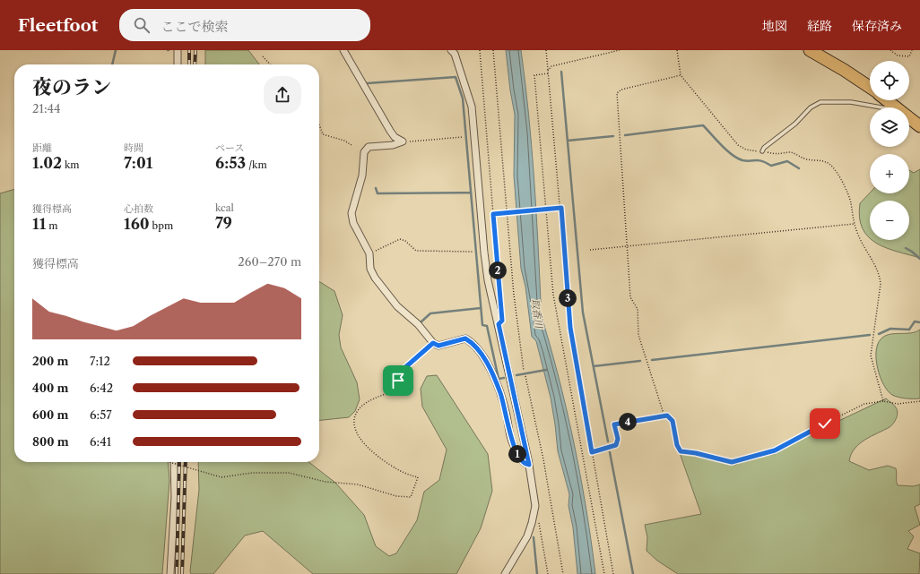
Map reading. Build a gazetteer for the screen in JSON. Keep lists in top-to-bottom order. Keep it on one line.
{"water":["取香川"],"page":{"header":"Fleetfoot","search":"ここで検索","nav":["地図","経路","保存済み"],"map_buttons":["+","−"],"heading":["夜のラン","21:44"],"stats":[["距離","1.02 km"],["時間","7:01"],["ペース","6:53 /km"],["獲得標高","11 m"],["心拍数","160 bpm"],["kcal","79"]],"chart":["獲得標高","260–270 m"],"pins":["2","3","4","1"],"list":[{"name":"200 m","note":"7:12"},{"name":"400 m","note":"6:42"},{"name":"600 m","note":"6:57"},{"name":"800 m","note":"6:41"}]}}
